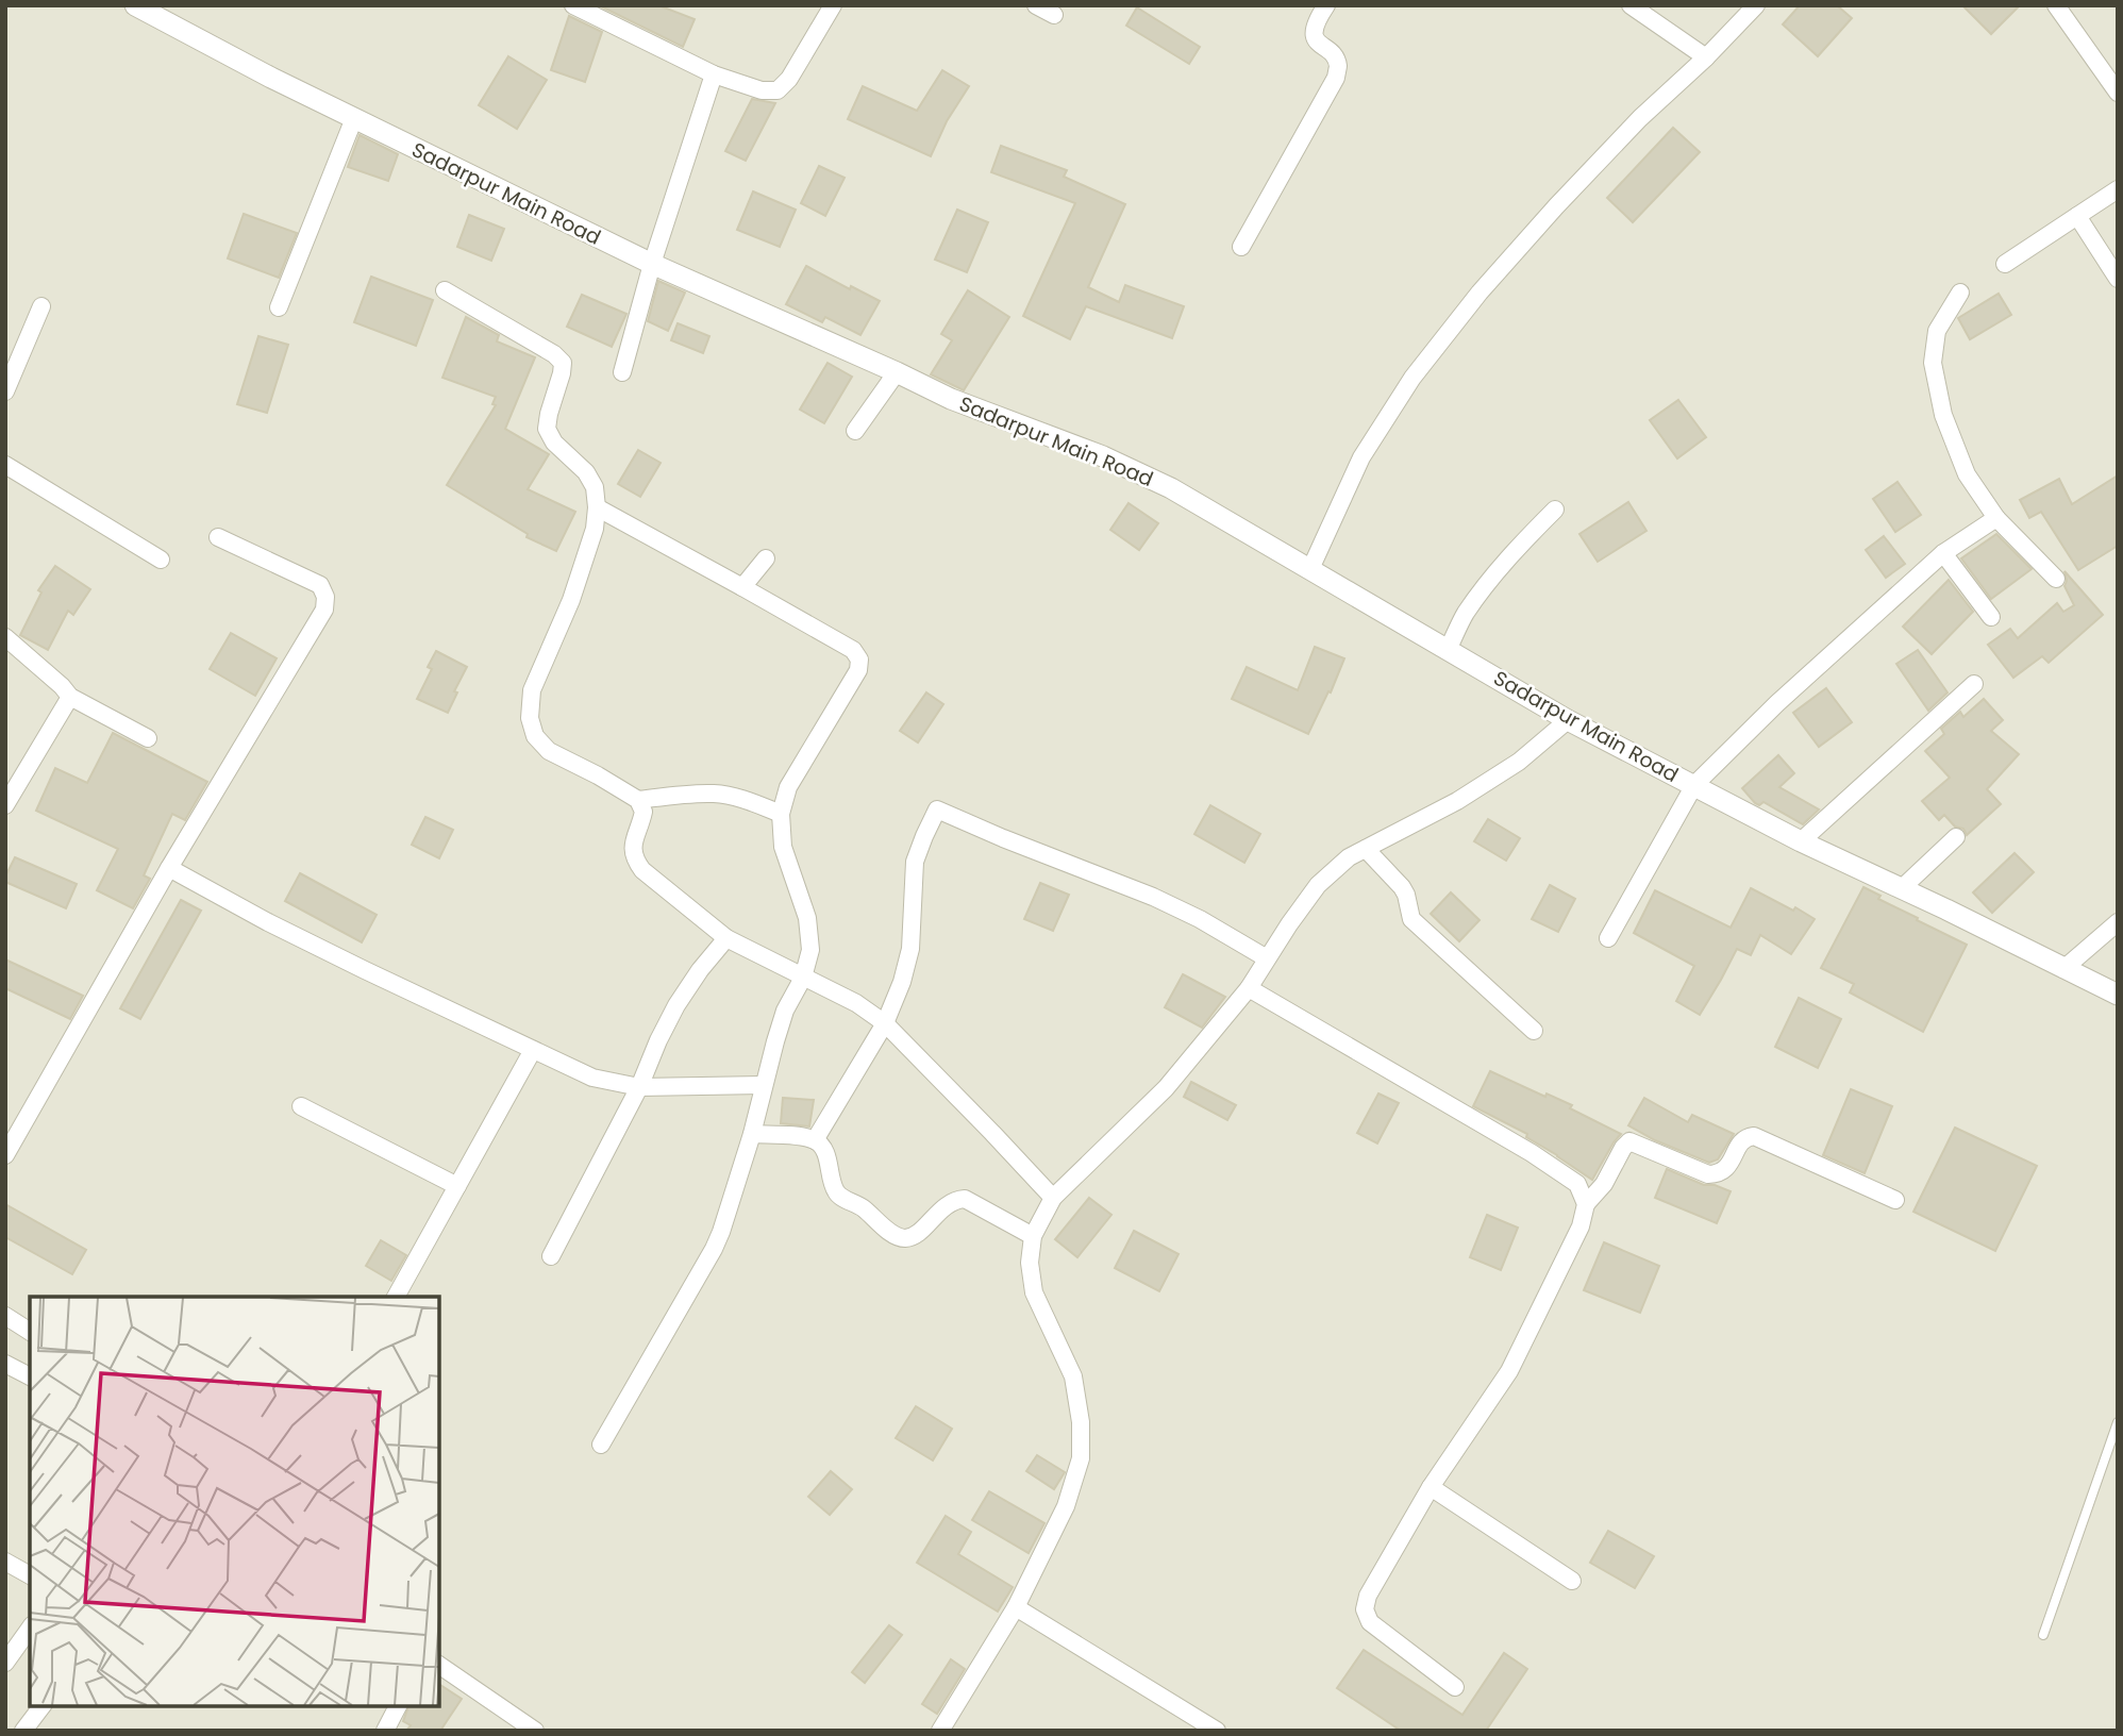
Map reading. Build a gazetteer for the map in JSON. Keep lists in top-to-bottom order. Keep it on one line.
{"streets":{"street":["Sadarpur Main Road"]}}
